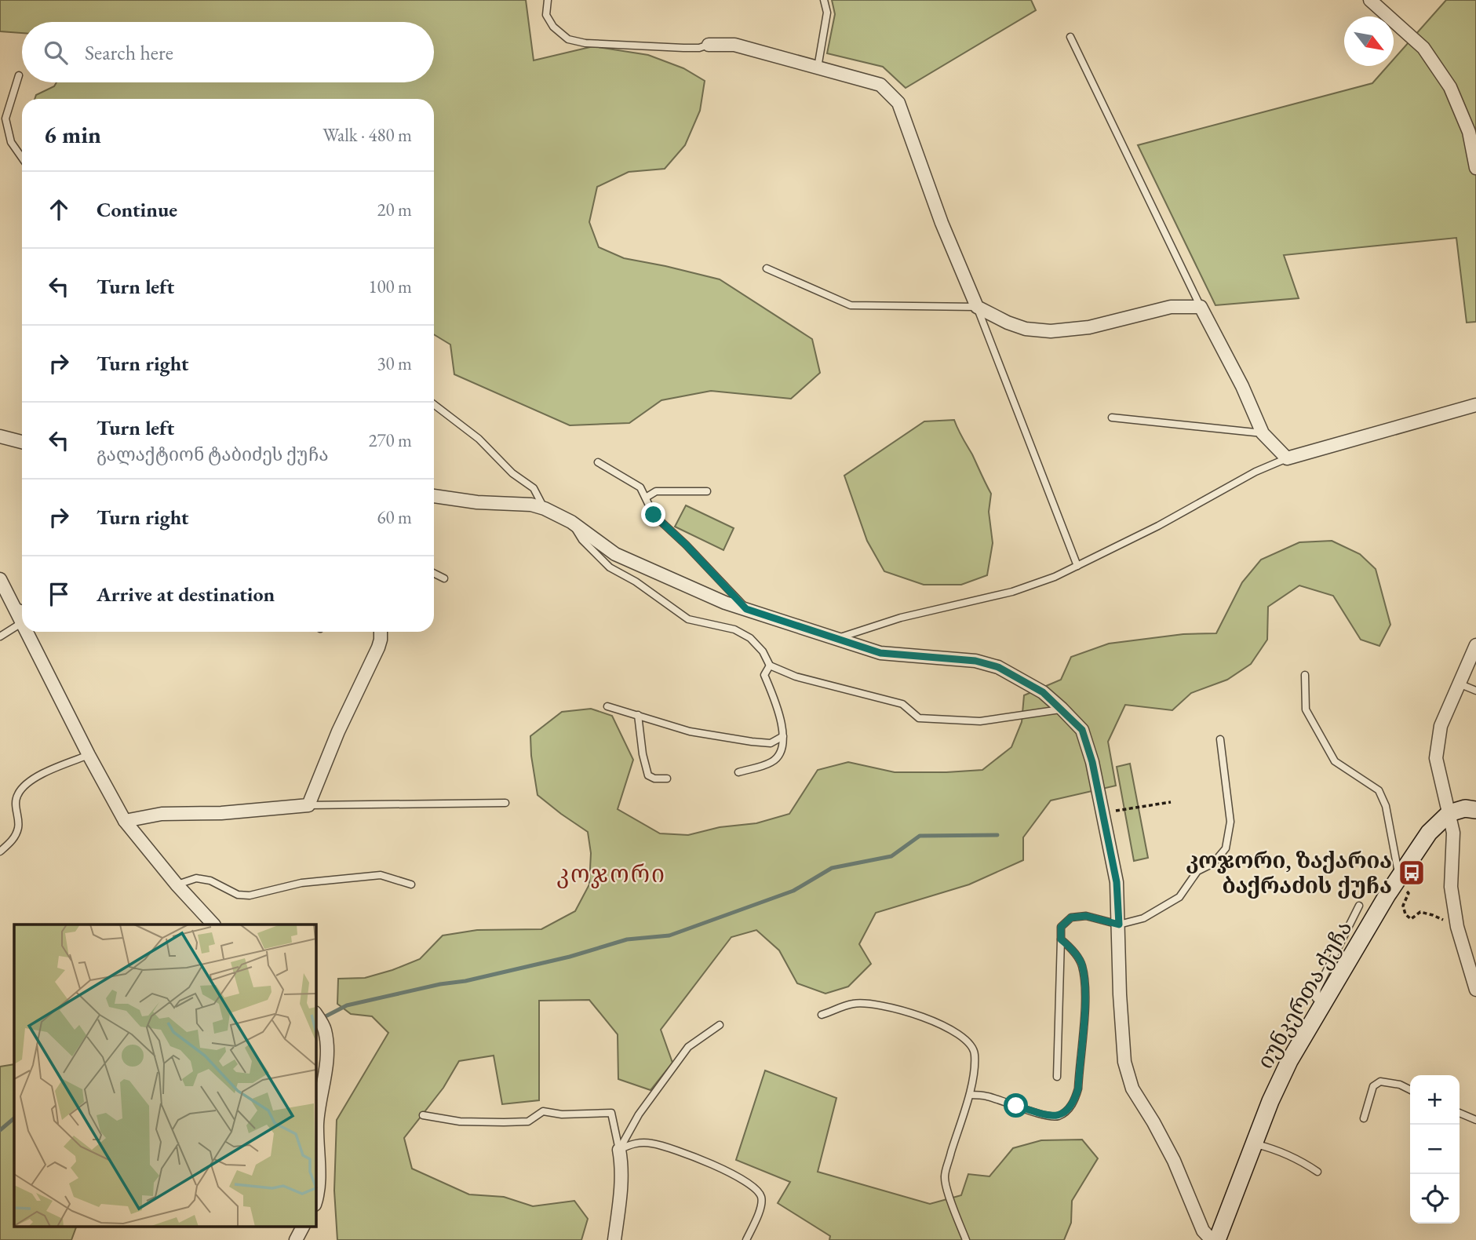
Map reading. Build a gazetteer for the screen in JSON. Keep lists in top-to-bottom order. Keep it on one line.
{"streets":{"main road":["იუნკერთა ქუჩა"]},"districts":["კოჯორი"],"places":{"bus stop":["კოჯორი, ზაქარია ბაქრაძის ქუჩა"]},"north":"bottom right","page":{"search":"Search here","heading":["6 min","Walk · 480 m"],"list":[["Continue","20 m"],["Turn left","100 m"],["Turn right","30 m"],["Turn left","გალაქტიონ ტაბიძეს ქუჩა","270 m"],["Turn right","60 m"],"Arrive at destination"],"map_buttons":["+","−"]}}
